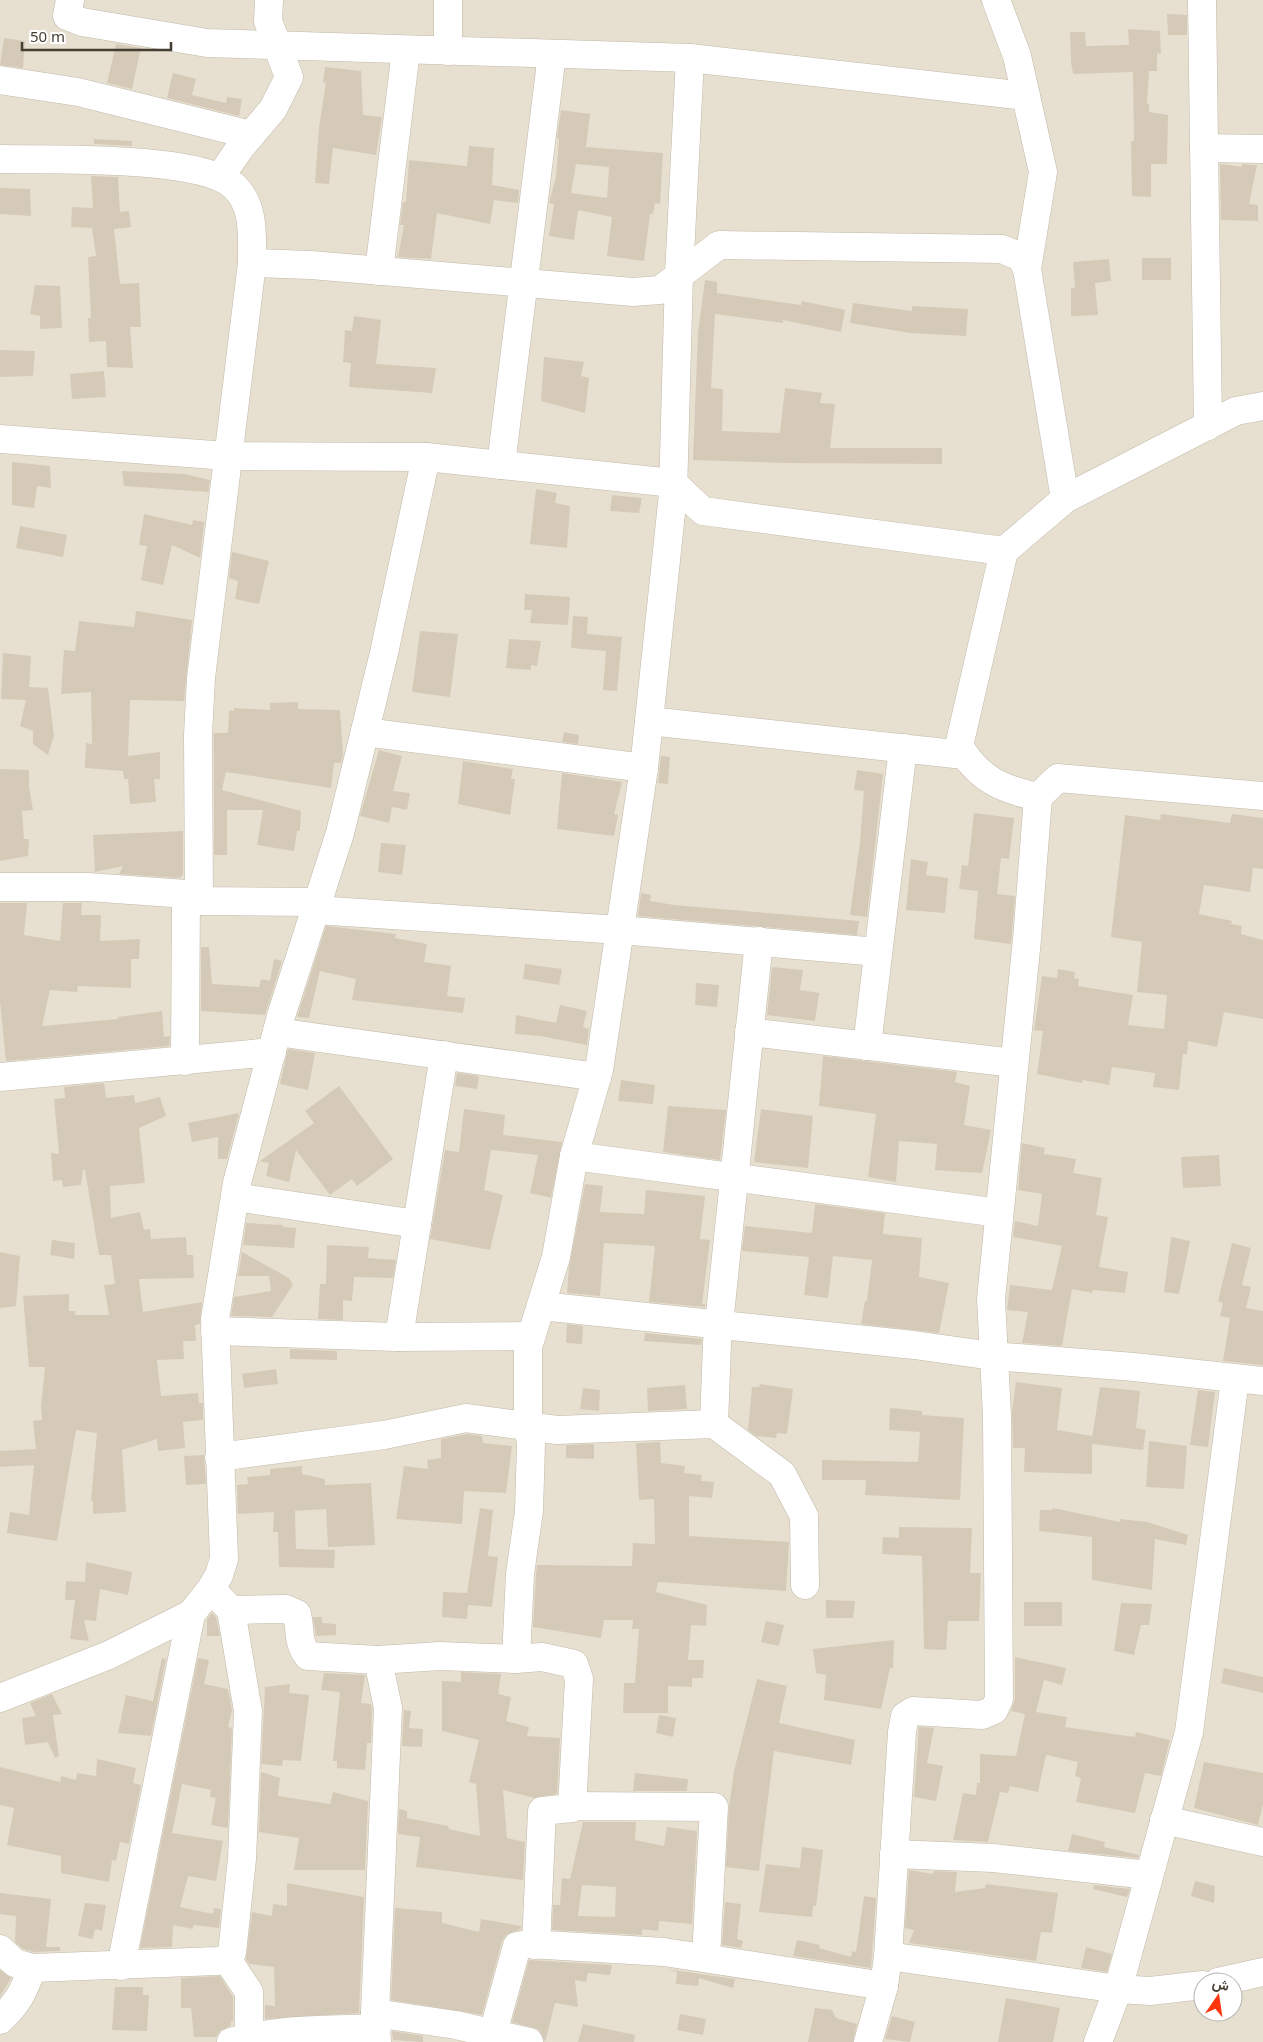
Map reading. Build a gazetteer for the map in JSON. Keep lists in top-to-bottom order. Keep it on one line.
{"scale_bar":"50 m","north":"top"}
